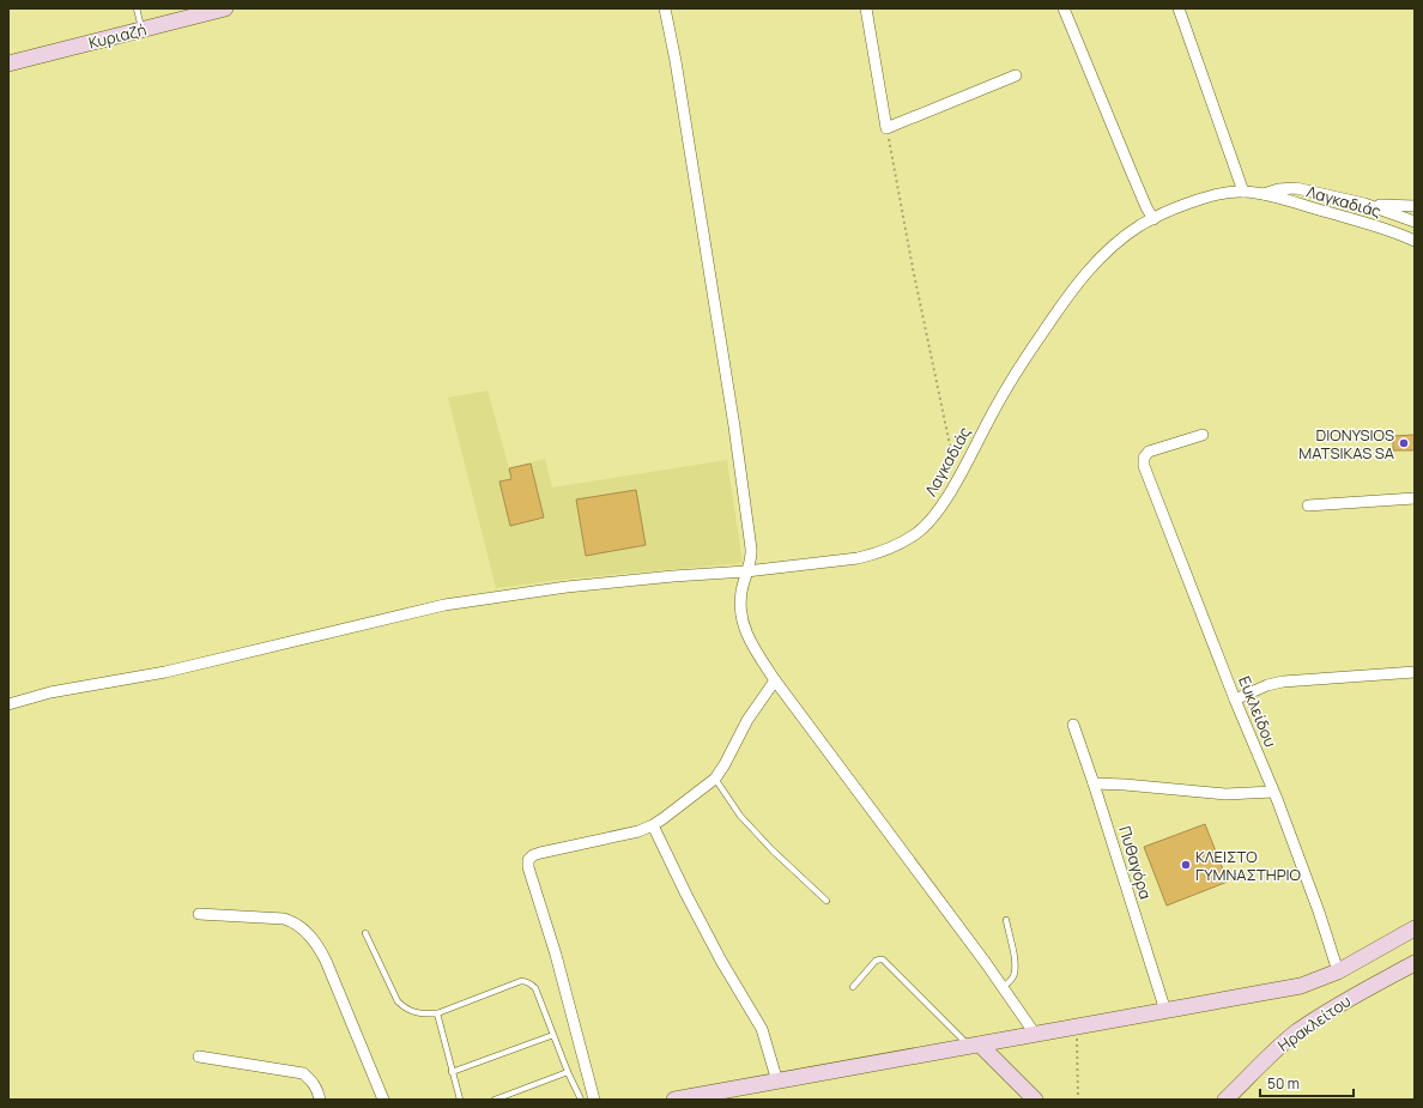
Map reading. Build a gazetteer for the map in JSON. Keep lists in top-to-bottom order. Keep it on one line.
{"streets":{"street":["Κυριαζή","Λαγκαδιάς","Ευκλείδου","Πυθαγόρα","Ηρακλείτου"]},"places":["DIONYSIOS MATSIKAS SA","ΚΛΕΙΣΤΟ ΓΥΜΝΑΣΤΗΡΙΟ"],"scale_bar":"50 m"}
